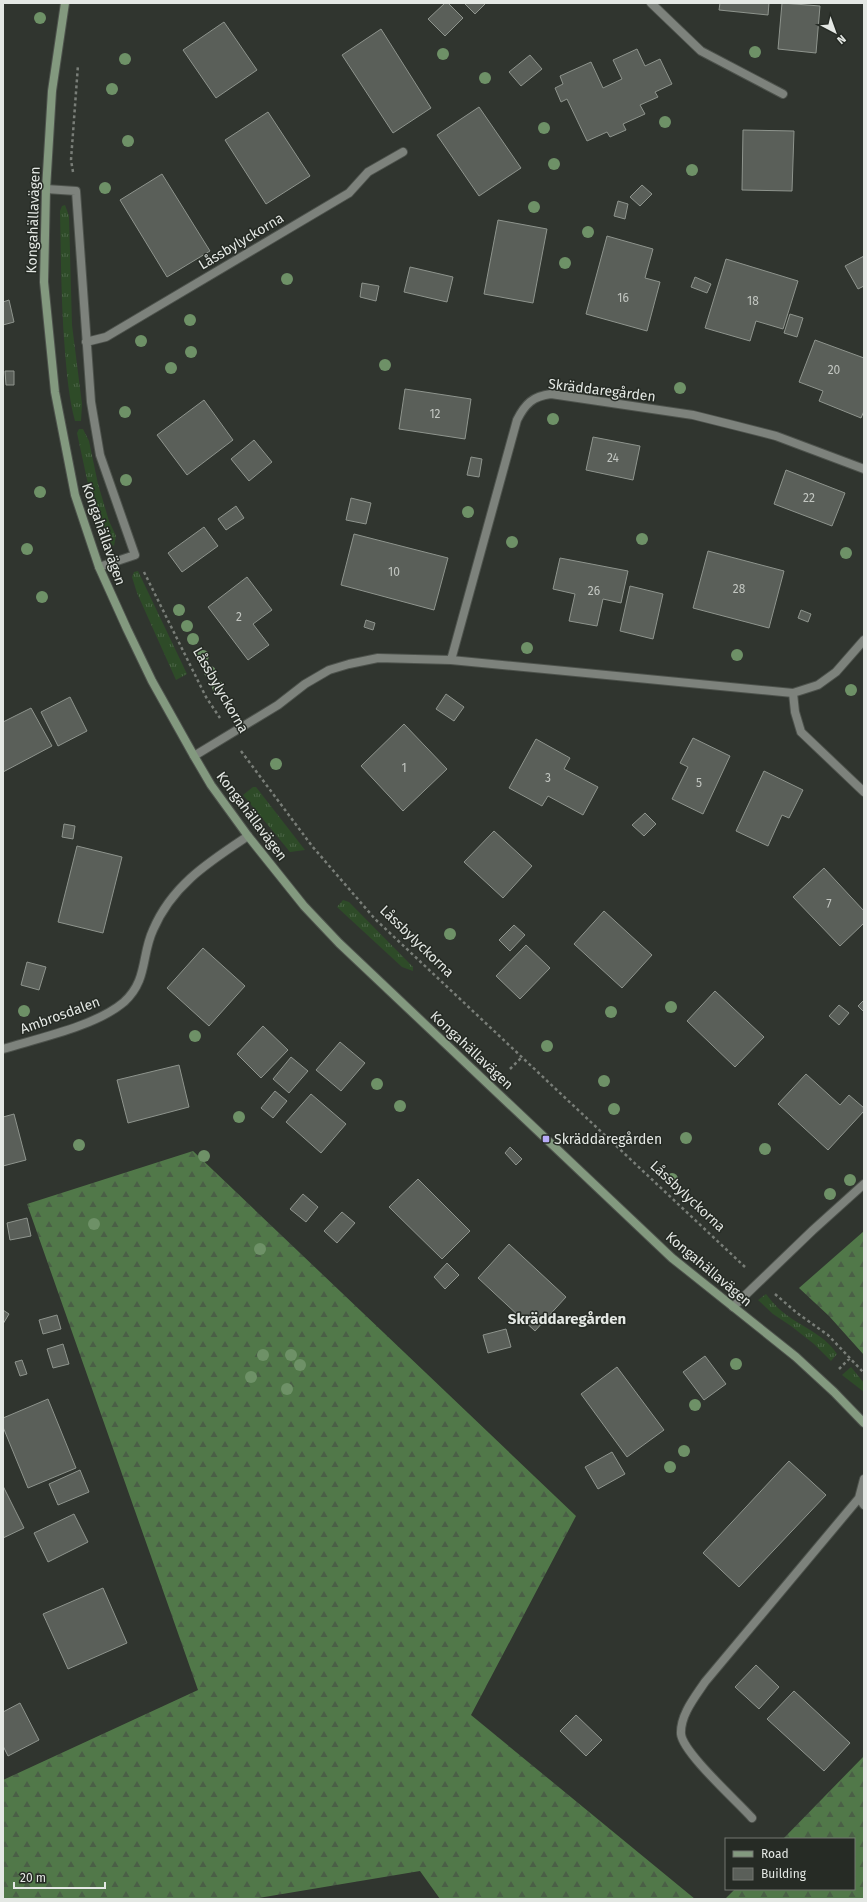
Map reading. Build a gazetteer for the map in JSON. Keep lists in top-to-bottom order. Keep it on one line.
{"streets":{"street":["Kongahällavägen","Låssbylyckorna","Skräddaregården","Ambrosdalen"]},"crossings":[["Kongahällavägen","Ambrosdalen"]],"districts":["Skräddaregården"],"places":{"transit":["Skräddaregården"]},"house_numbers":["16","18","20","12","24","22","10","28","26","2","1","3","5","7"],"legend":["Road","Building"],"scale_bar":"20 m","north":"bottom right"}
